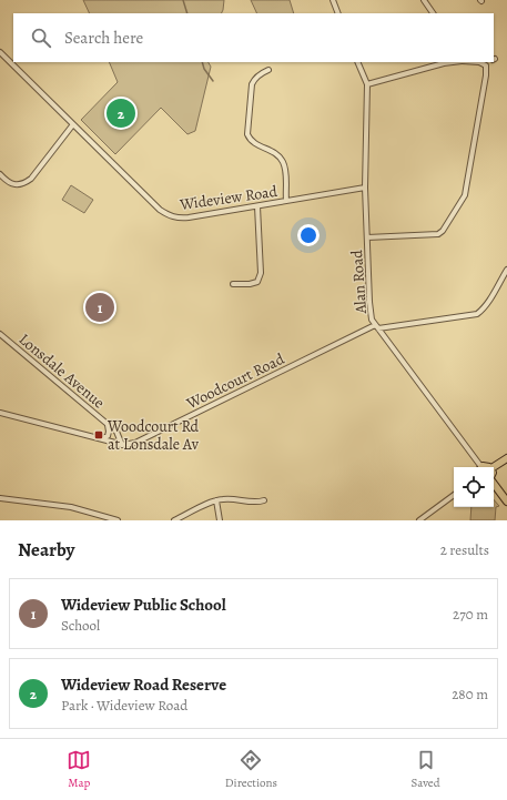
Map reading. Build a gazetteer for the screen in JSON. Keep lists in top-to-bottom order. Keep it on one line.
{"streets":{"street":["Wideview Road","Alan Road","Lonsdale Avenue","Woodcourt Road"]},"crossings":[["Wideview Road","Alan Road"],["Alan Road","Woodcourt Road"],["Lonsdale Avenue","Woodcourt Road"]],"places":{"transit":["Woodcourt Rd at Lonsdale Av"]},"page":{"search":"Search here","pins":["2","1"],"heading":["Nearby","2 results"],"list":[{"mark":"1","name":"Wideview Public School","note":"School","value":"270 m"},{"mark":"2","name":"Wideview Road Reserve","note":"Park · Wideview Road","value":"280 m"}],"nav":["Map","Directions","Saved"]}}
